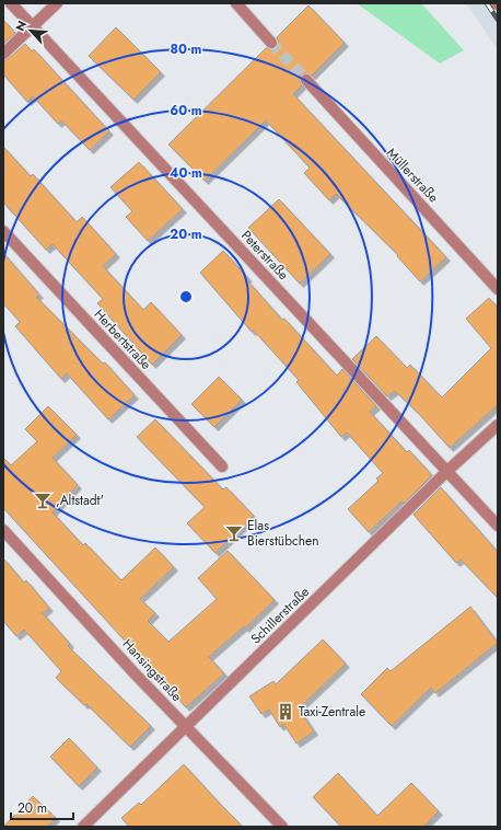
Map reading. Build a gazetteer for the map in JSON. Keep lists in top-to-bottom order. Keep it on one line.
{"streets":{"street":["Müllerstraße","Peterstraße","Herbertstraße","Schillerstraße","Hansingstraße"]},"crossings":[["Peterstraße","Schillerstraße"],["Schillerstraße","Hansingstraße"]],"places":{"bar":[",Altstadt'","Elas Bierstübchen"],"building":["Taxi-Zentrale"]},"scale_bar":"20 m","north":"top left","rings":["80 m","60 m","40 m","20 m"]}
